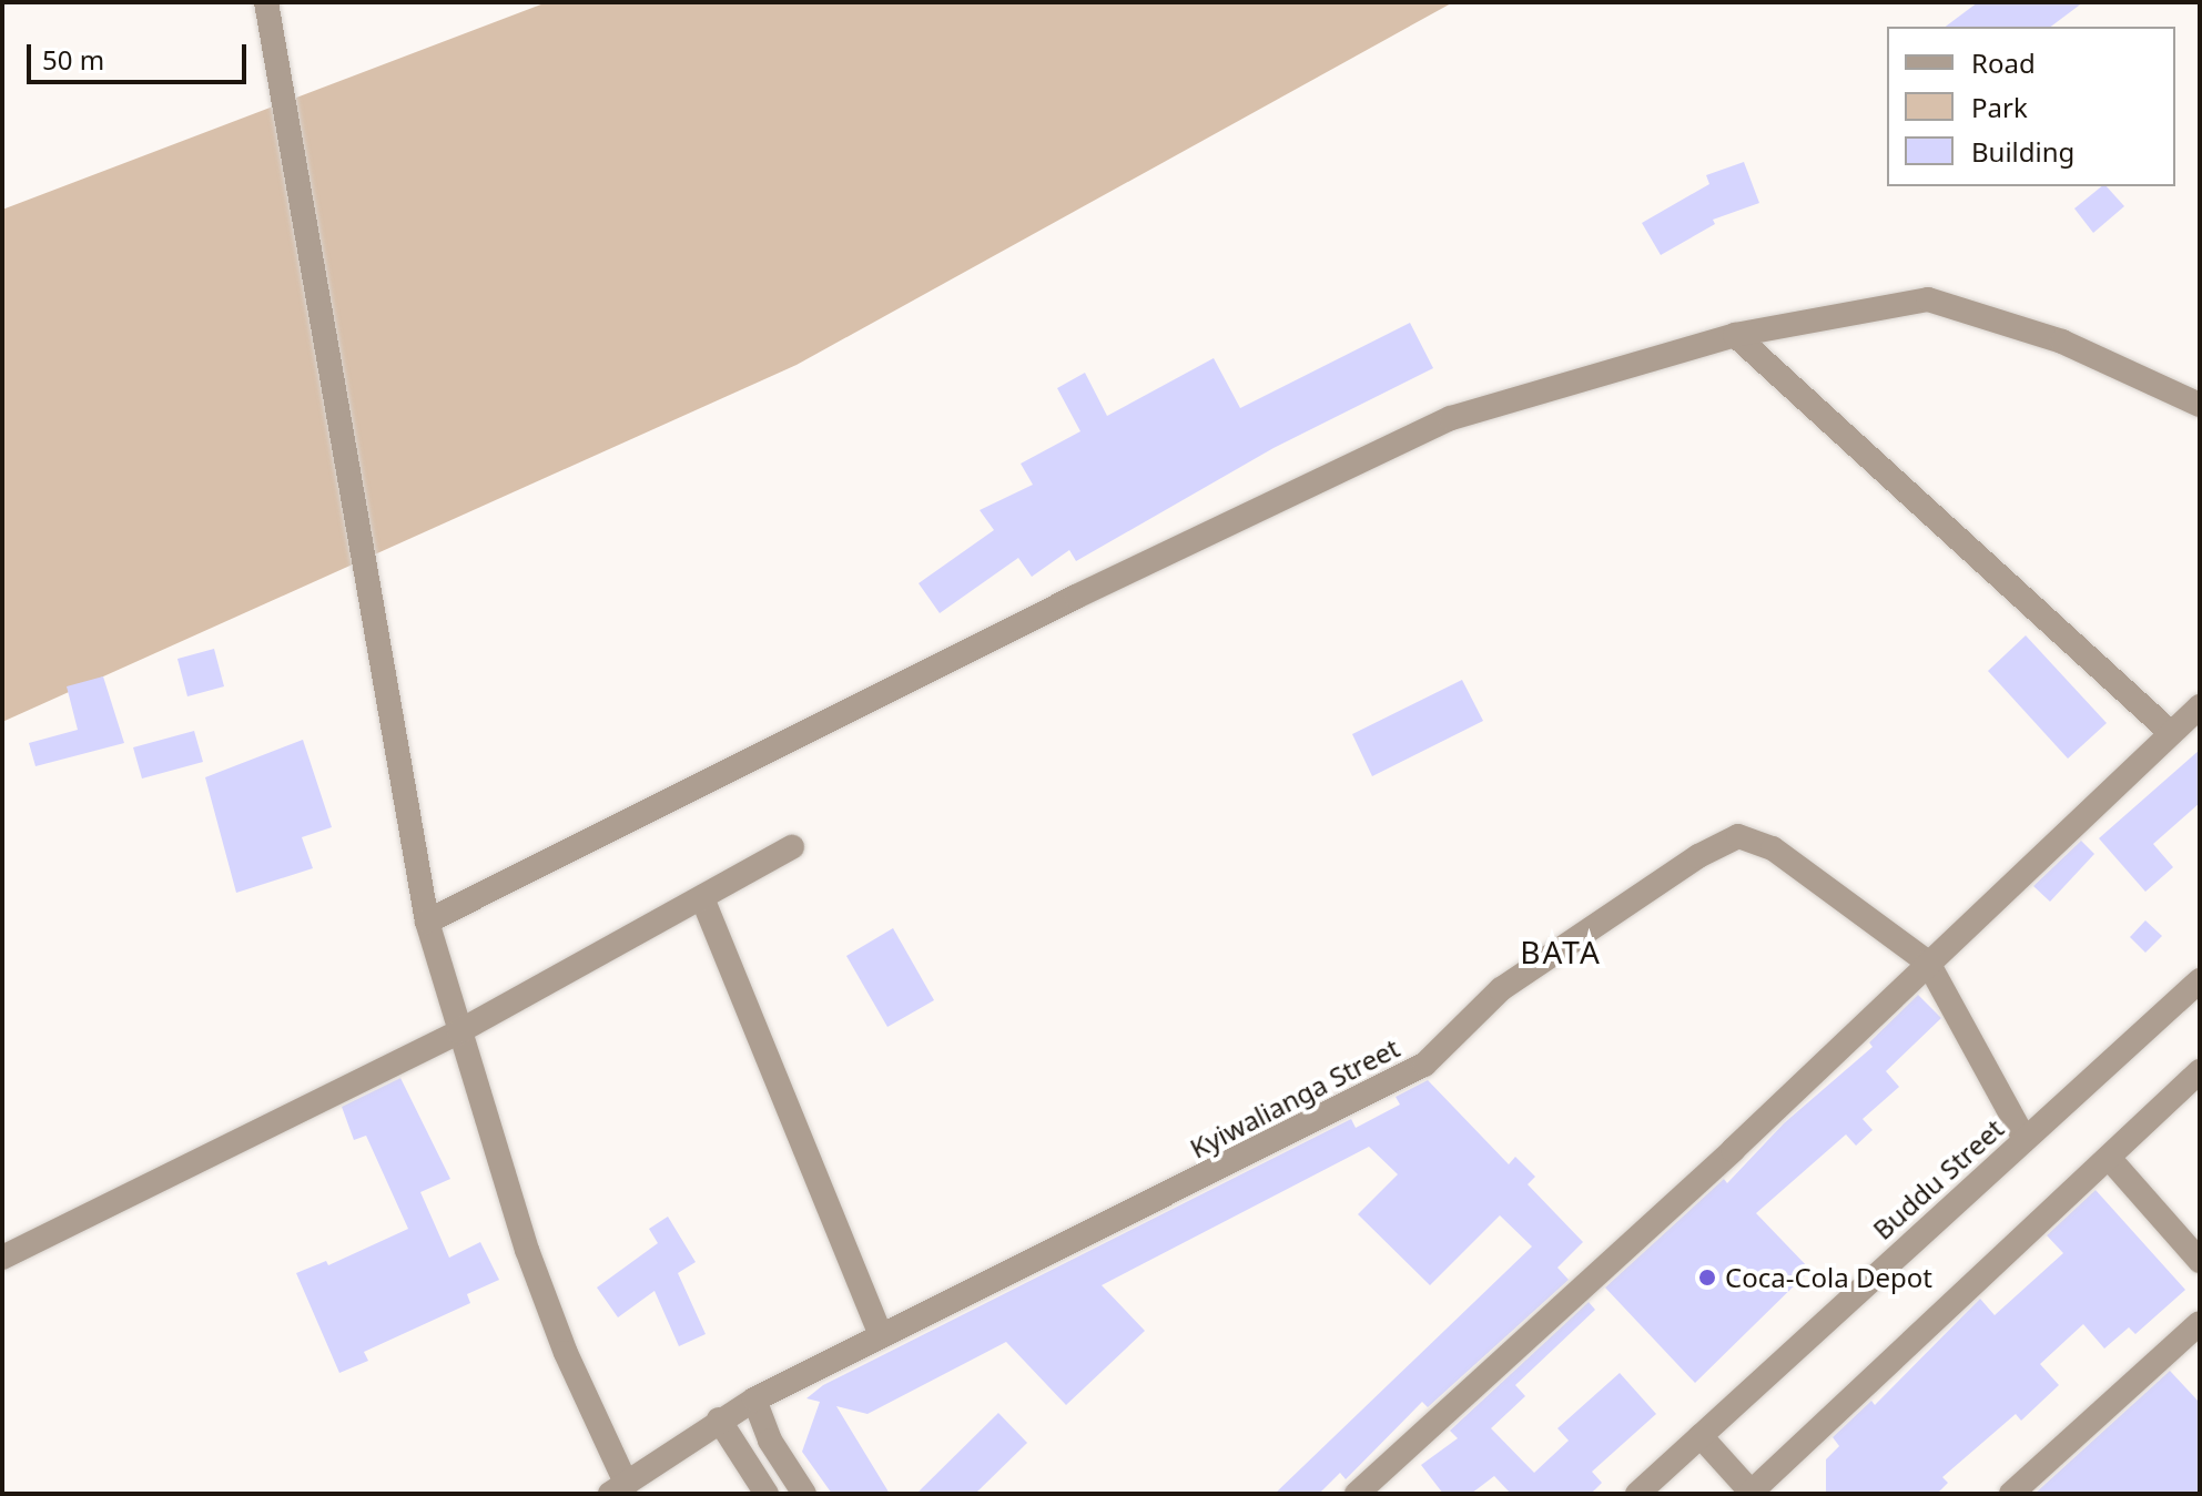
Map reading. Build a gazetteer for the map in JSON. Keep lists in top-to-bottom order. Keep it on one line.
{"streets":{"street":["Kyiwalianga Street","Buddu Street"]},"crossings":[["Kyiwalianga Street","Buddu Street"]],"districts":["BATA"],"places":["Coca-Cola Depot"],"legend":["Road","Park","Building"],"scale_bar":"50 m"}
